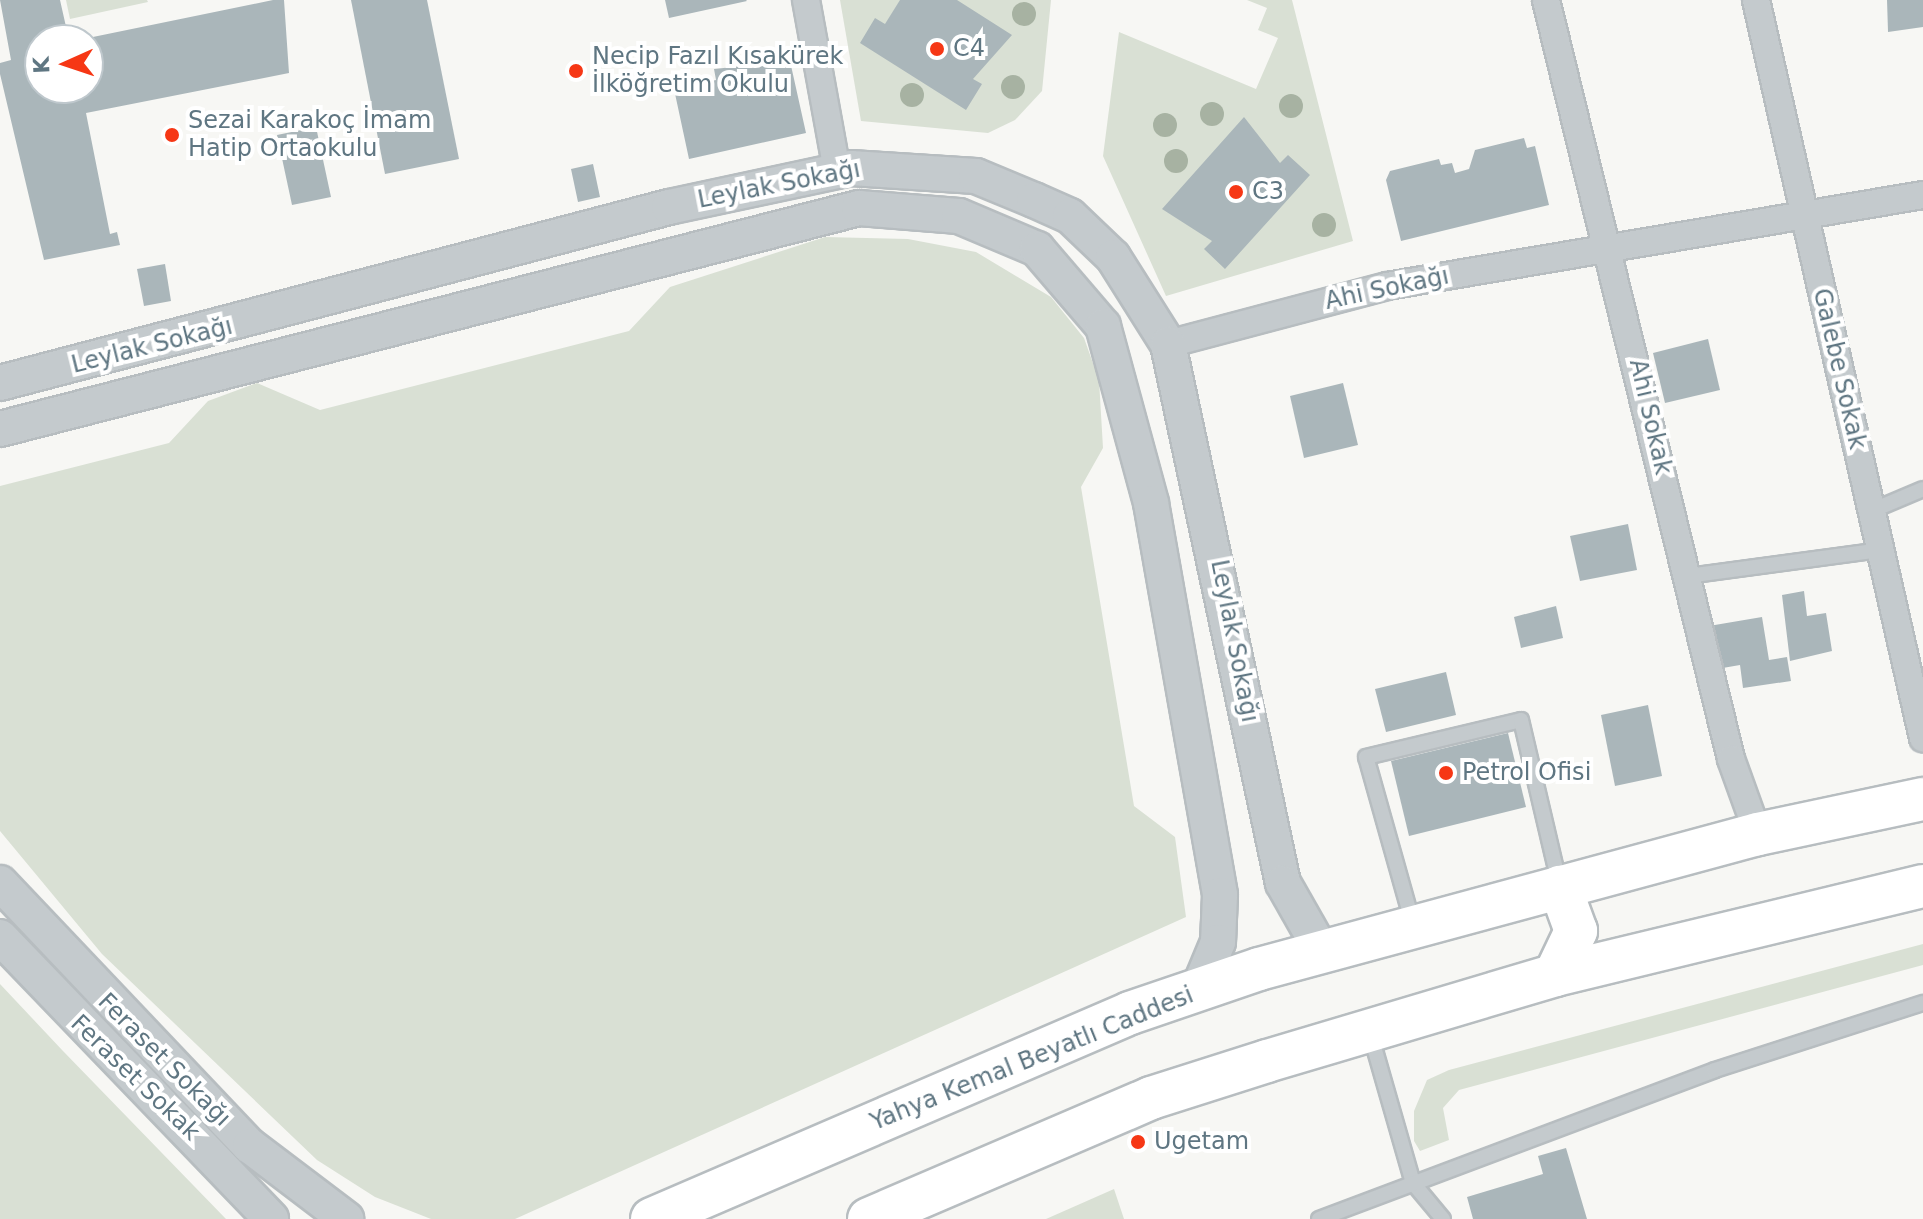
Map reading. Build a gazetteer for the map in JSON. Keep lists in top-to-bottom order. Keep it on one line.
{"streets":{"main road":["Yahya Kemal Beyatlı Caddesi"],"street":["Leylak Sokağı","Ahi Sokağı","Galebe Sokak","Ahi Sokak","Feraset Sokağı","Feraset Sokak"]},"crossings":[["Leylak Sokağı","Ahi Sokağı"],["Leylak Sokağı","Yahya Kemal Beyatlı Caddesi"],["Ahi Sokağı","Galebe Sokak"],["Ahi Sokağı","Ahi Sokak"],["Ahi Sokak","Yahya Kemal Beyatlı Caddesi"]],"places":["C4","Necip Fazıl Kısakürek İlköğretim Okulu","Sezai Karakoç İmam Hatip Ortaokulu","C3","Petrol Ofisi","Ugetam"],"north":"left"}
